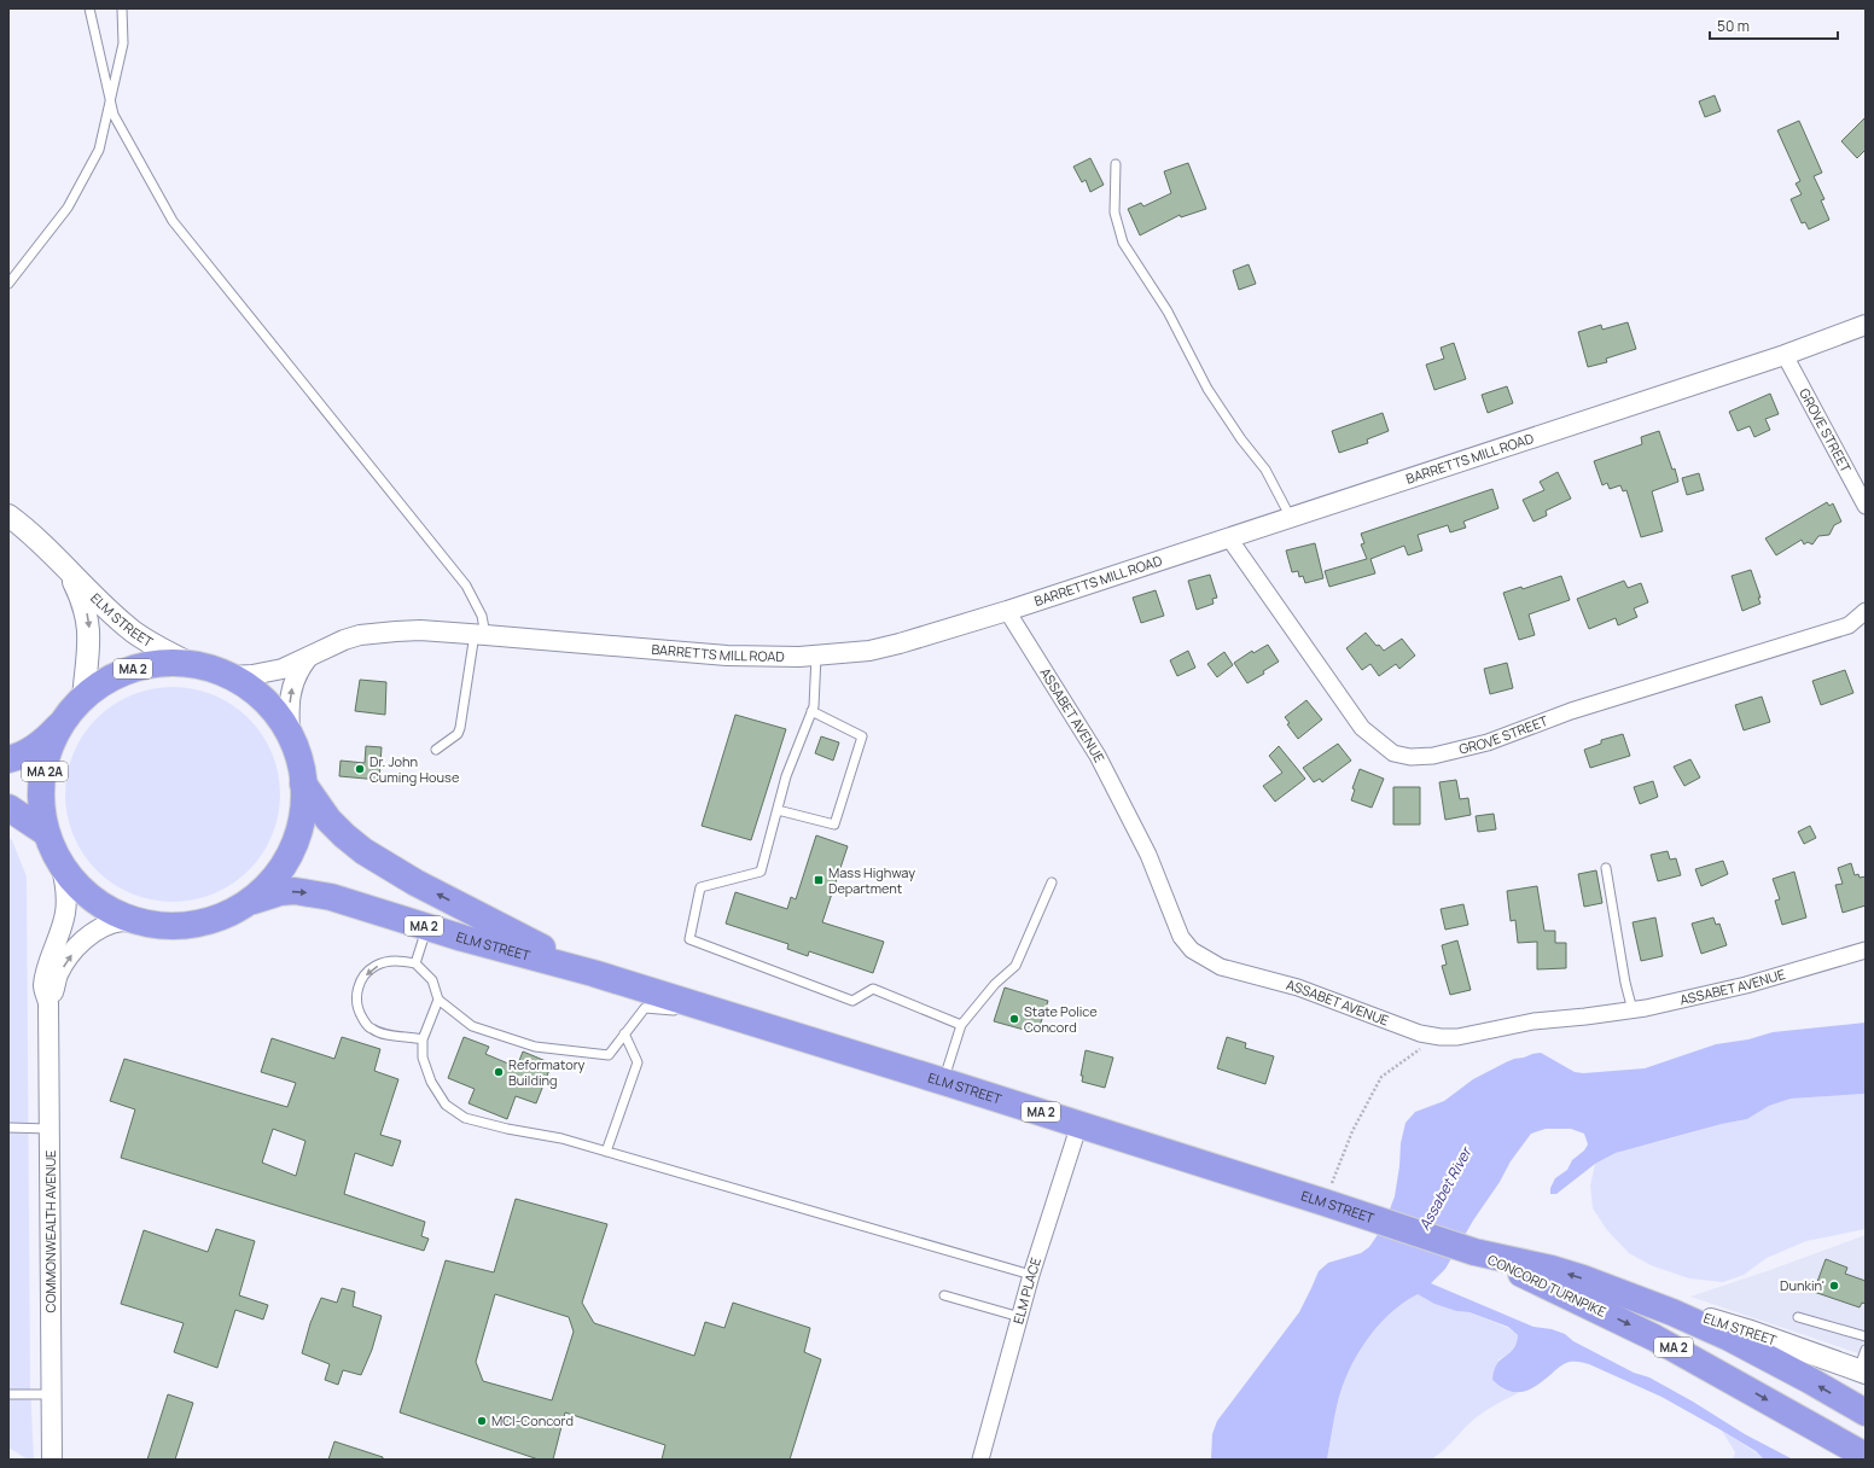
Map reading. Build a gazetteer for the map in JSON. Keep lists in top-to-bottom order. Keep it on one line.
{"streets":{"highway":["ELM STREET","MA 2","MA 2A","CONCORD TURNPIKE"],"street":["GROVE STREET","BARRETTS MILL ROAD","ASSABET AVENUE","COMMONWEALTH AVENUE","ELM PLACE"]},"crossings":[["GROVE STREET","BARRETTS MILL ROAD"],["BARRETTS MILL ROAD","MA 2"],["BARRETTS MILL ROAD","ASSABET AVENUE"],["ELM STREET","MA 2"],["ELM STREET","MA 2A"],["ELM STREET","CONCORD TURNPIKE"],["ELM STREET","ELM PLACE"],["MA 2","MA 2A"],["MA 2","COMMONWEALTH AVENUE"]],"water":["Assabet River"],"places":{"other":["Dr. John Cuming House","State Police Concord","Reformatory Building","Dunkin'","MCI-Concord"],"transit":["Mass Highway Department"]},"scale_bar":"50 m"}
